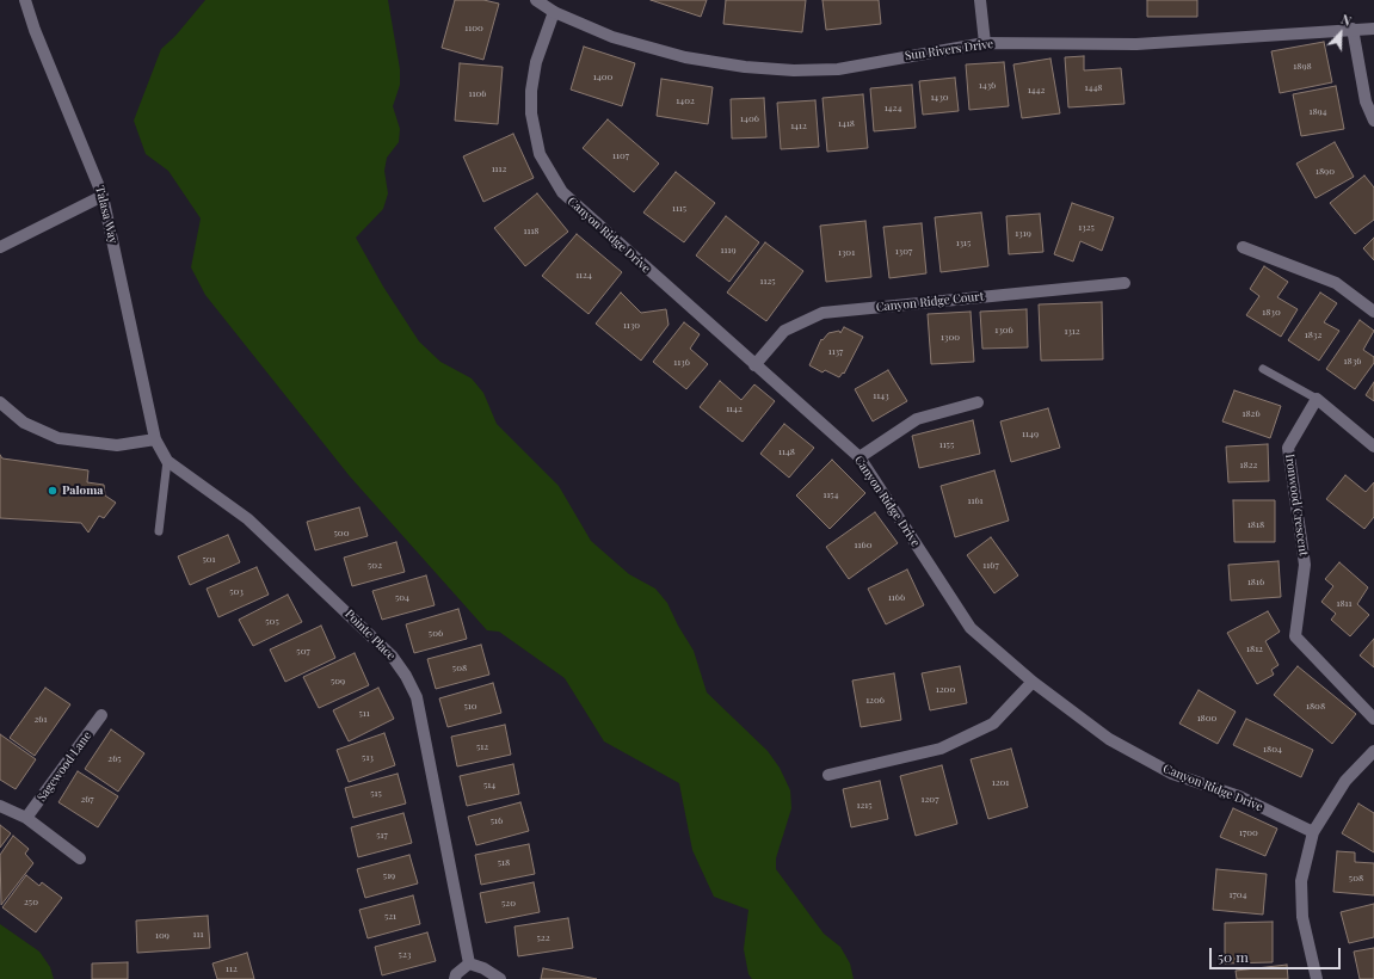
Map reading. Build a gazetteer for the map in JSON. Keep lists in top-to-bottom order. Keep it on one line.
{"streets":{"street":["Sun Rivers Drive","Talasa Way","Canyon Ridge Drive","Canyon Ridge Court","Ironwood Crescent","Pointe Place","Sagewood Lane"]},"crossings":[["Sun Rivers Drive","Canyon Ridge Drive"],["Talasa Way","Pointe Place"],["Canyon Ridge Drive","Canyon Ridge Court"]],"places":["Paloma"],"house_numbers":["1100","1898","1400","1436","1448","1442","1106","1430","1402","1424","1894","1406","1418","1412","1107","1112","1890","1115","1325","1118","1319","1315","1119","1307","1301","1124","1125","1830","1130","1306","1312","1832","1300","1137","1836","1136","1143","1142","1826","1149","1155","1148","1822","1154","1161","1818","500","1160","501","502","1167","1816","503","504","1166","1811","505","506","1812","507","508","509","1200","1206","510","1808","511","1800","261","512","1804","513","265","1201","514","515","267","1207","1215","516","1700","517","518","519","508","1704","250","520","521","111","109","522","523","112"],"scale_bar":"50 m","north":"top right"}
